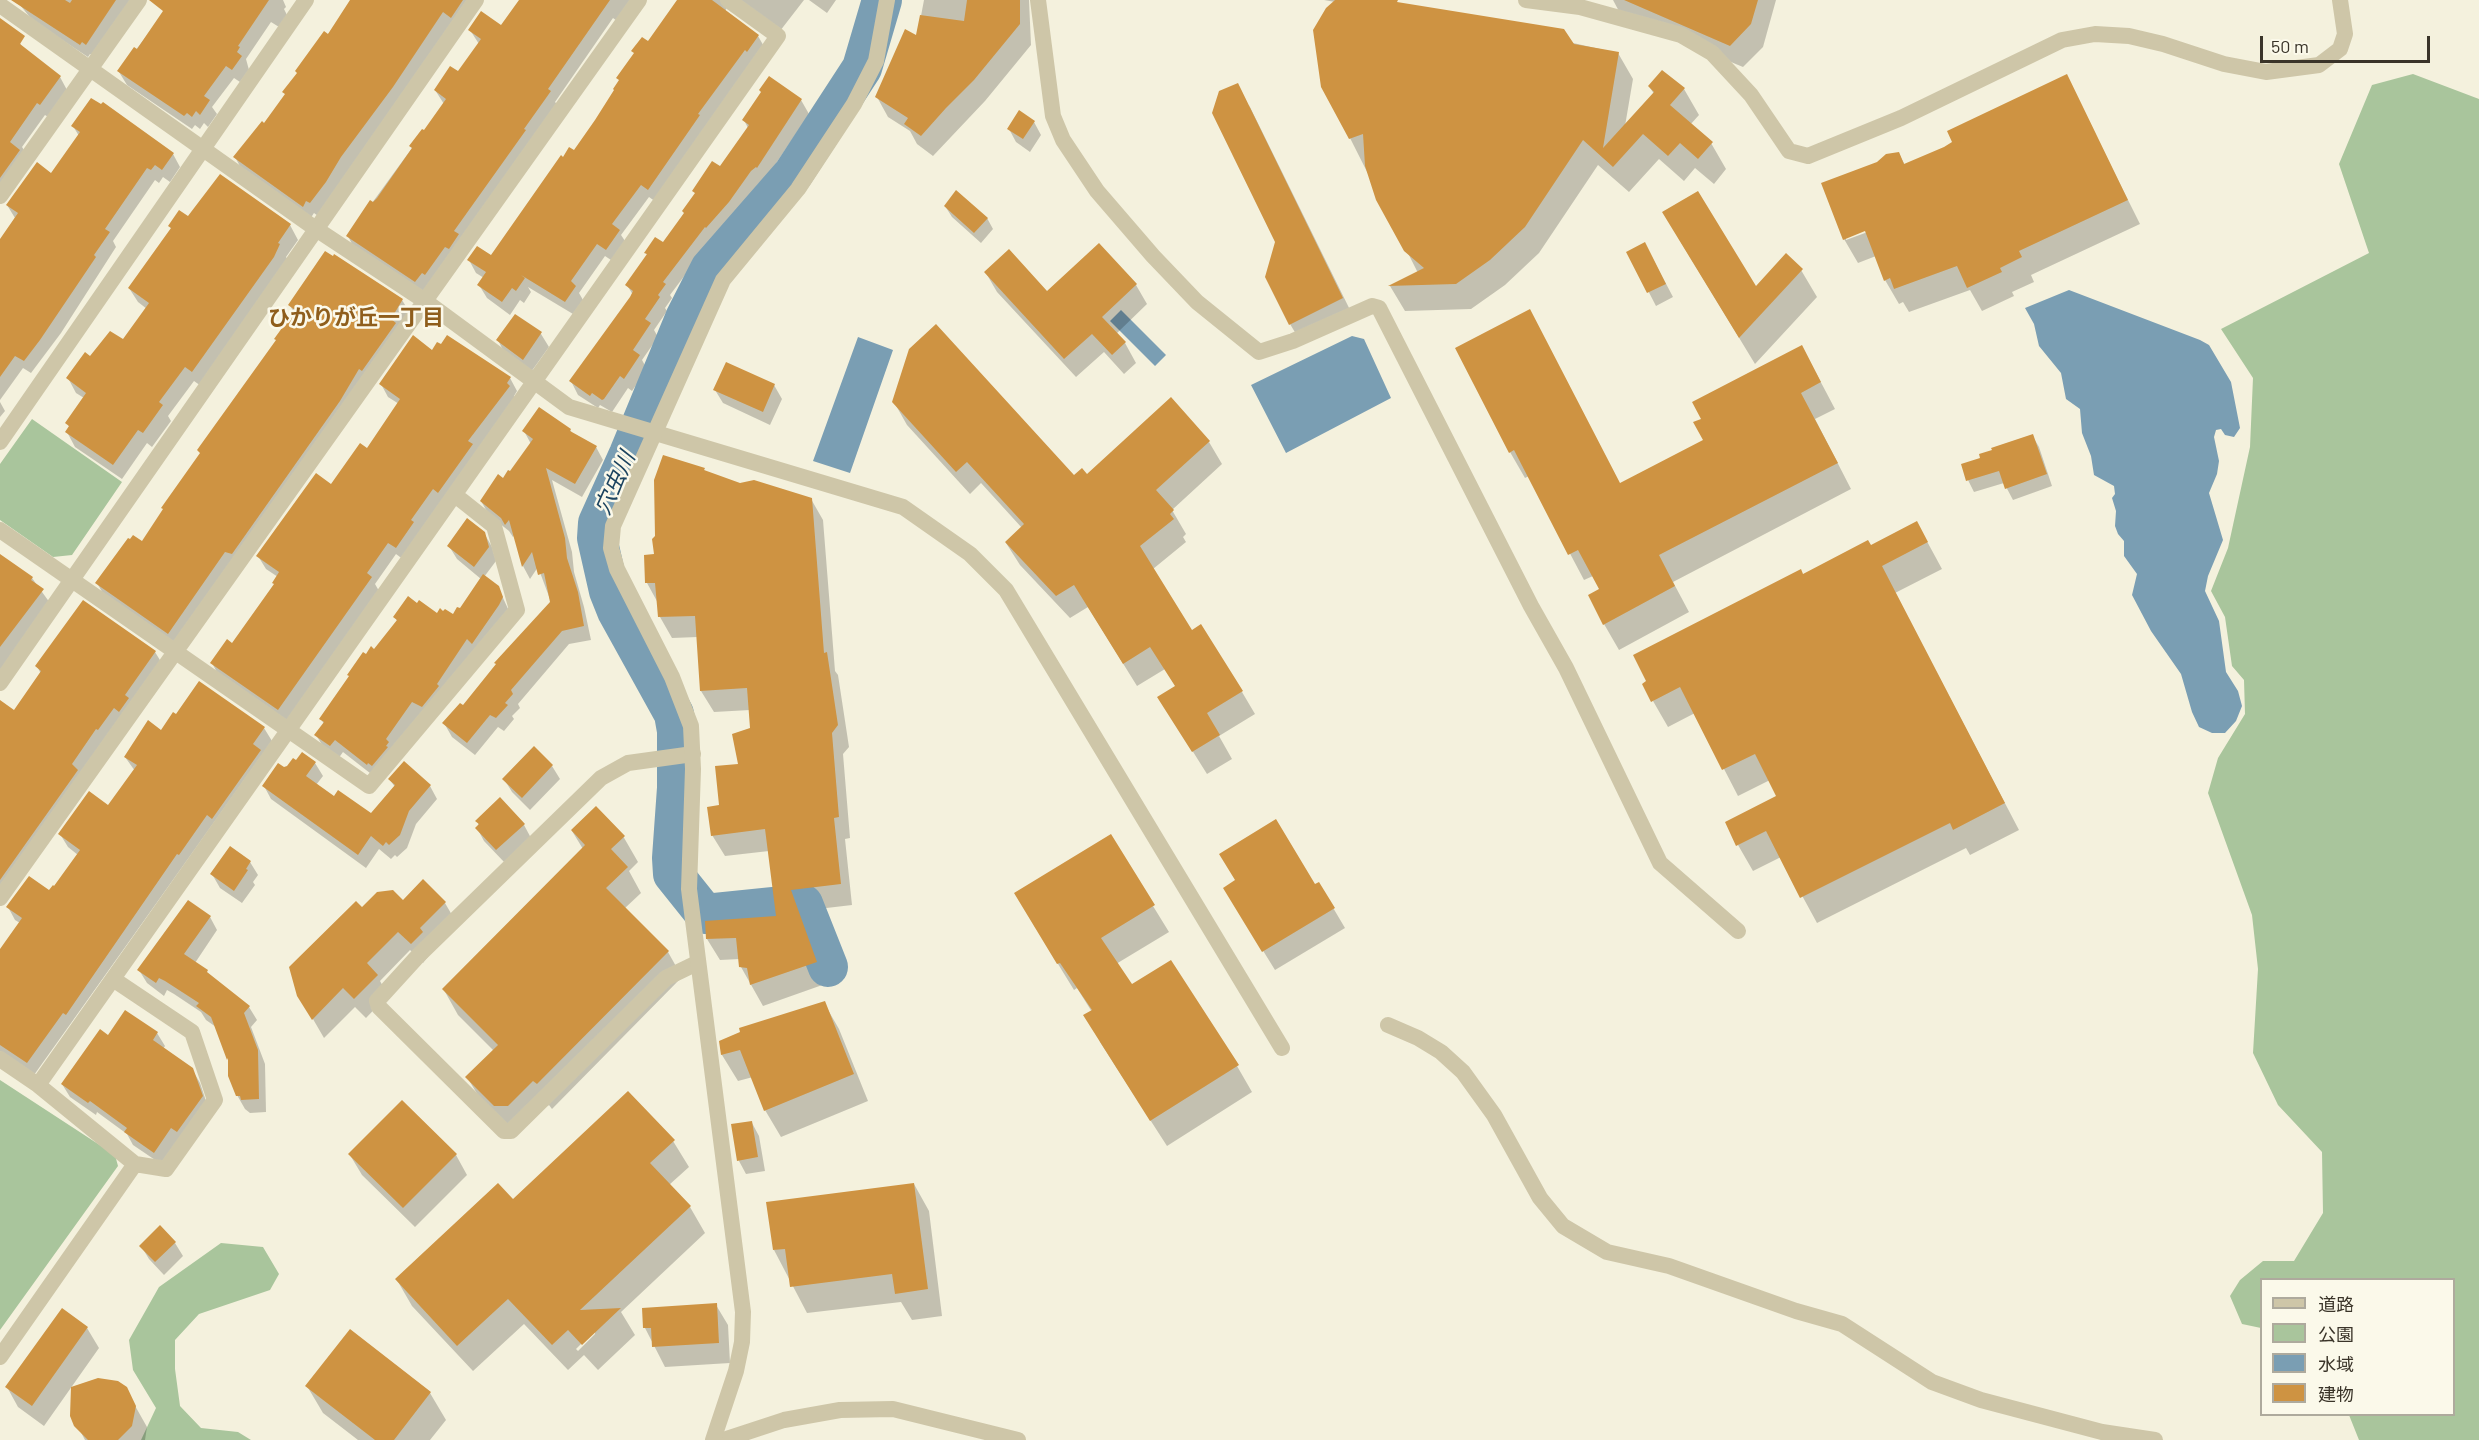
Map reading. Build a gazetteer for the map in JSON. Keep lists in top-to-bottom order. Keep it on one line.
{"districts":["ひかりが丘一丁目"],"water":["穴虫川"],"legend":["道路","公園","水域","建物"],"scale_bar":"50 m"}
